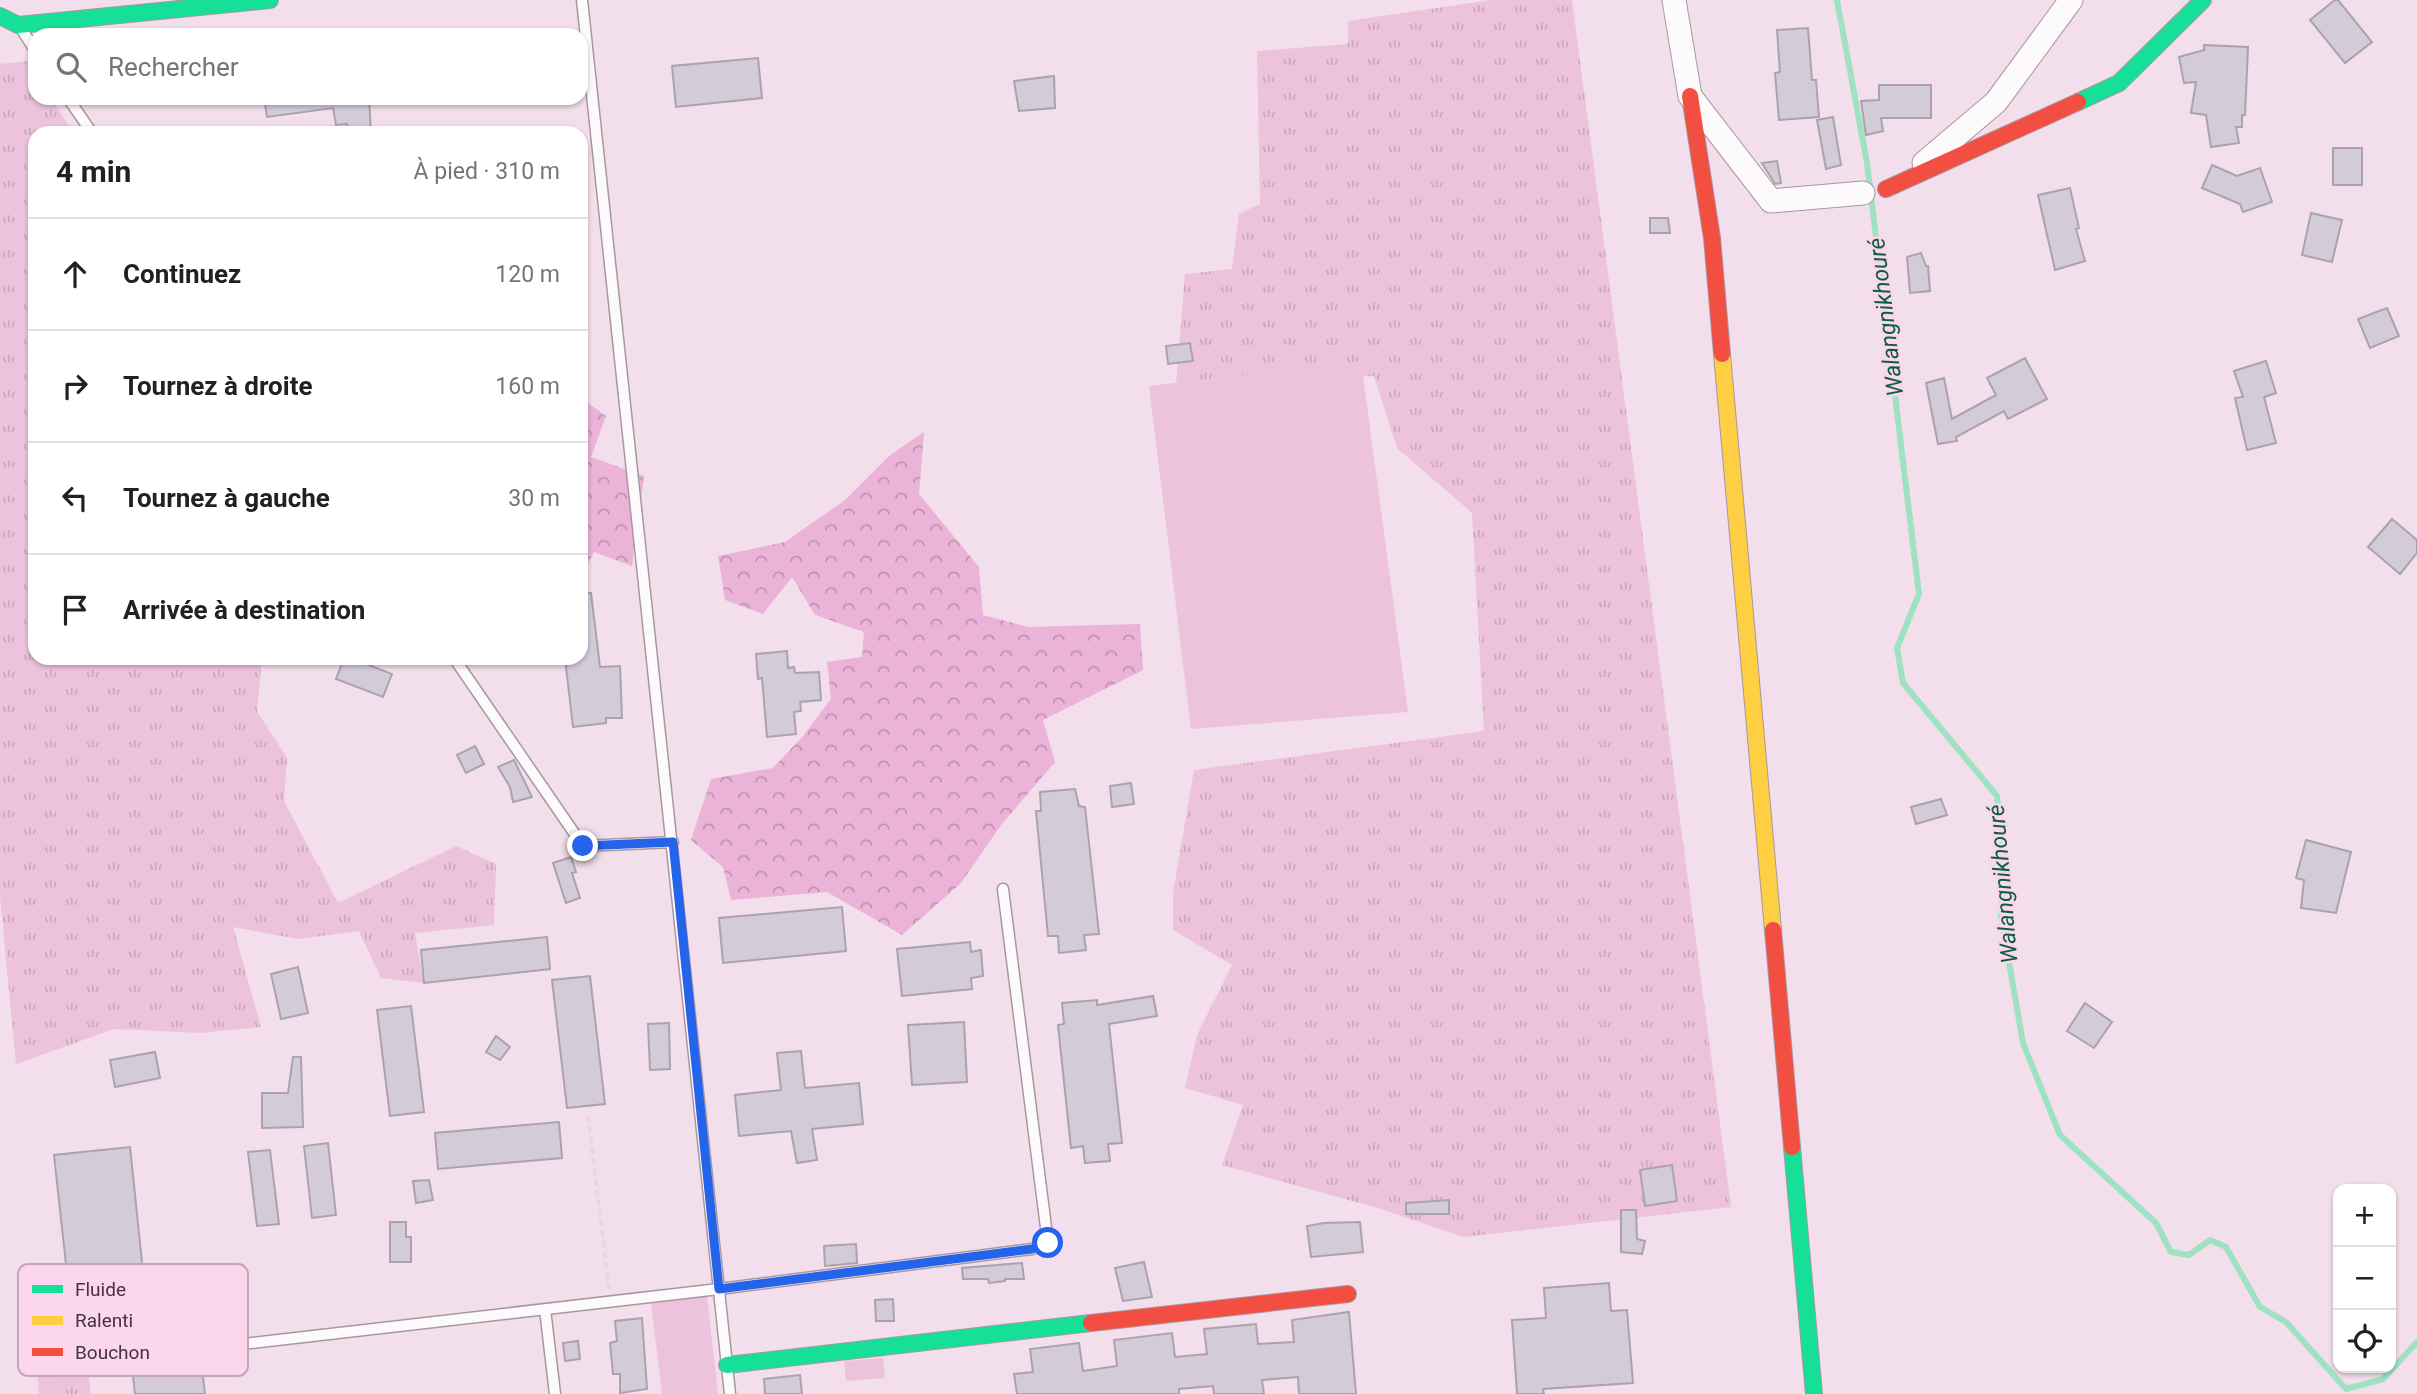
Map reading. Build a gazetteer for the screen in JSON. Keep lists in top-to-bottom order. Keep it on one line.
{"water":["Walangnikhouré"],"legend":["Fluide","Ralenti","Bouchon"],"page":{"search":"Rechercher","heading":["4 min","À pied · 310 m"],"list":[["Continuez","120 m"],["Tournez à droite","160 m"],["Tournez à gauche","30 m"],"Arrivée à destination"],"map_buttons":["+","−"]}}
